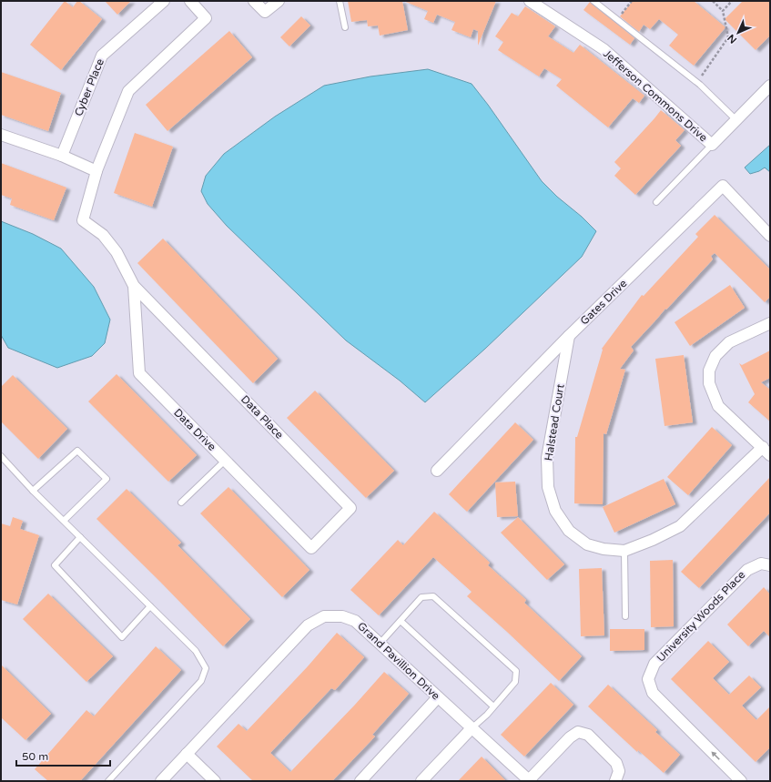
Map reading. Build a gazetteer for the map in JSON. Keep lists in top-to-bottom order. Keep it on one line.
{"streets":{"street":["Cyber Place","Jefferson Commons Drive","Gates Drive","Data Place","Halstead Court","Data Drive","University Woods Place","Grand Pavillion Drive"]},"crossings":[["Gates Drive","Halstead Court"],["Data Place","Data Drive"]],"scale_bar":"50 m","north":"bottom left"}
